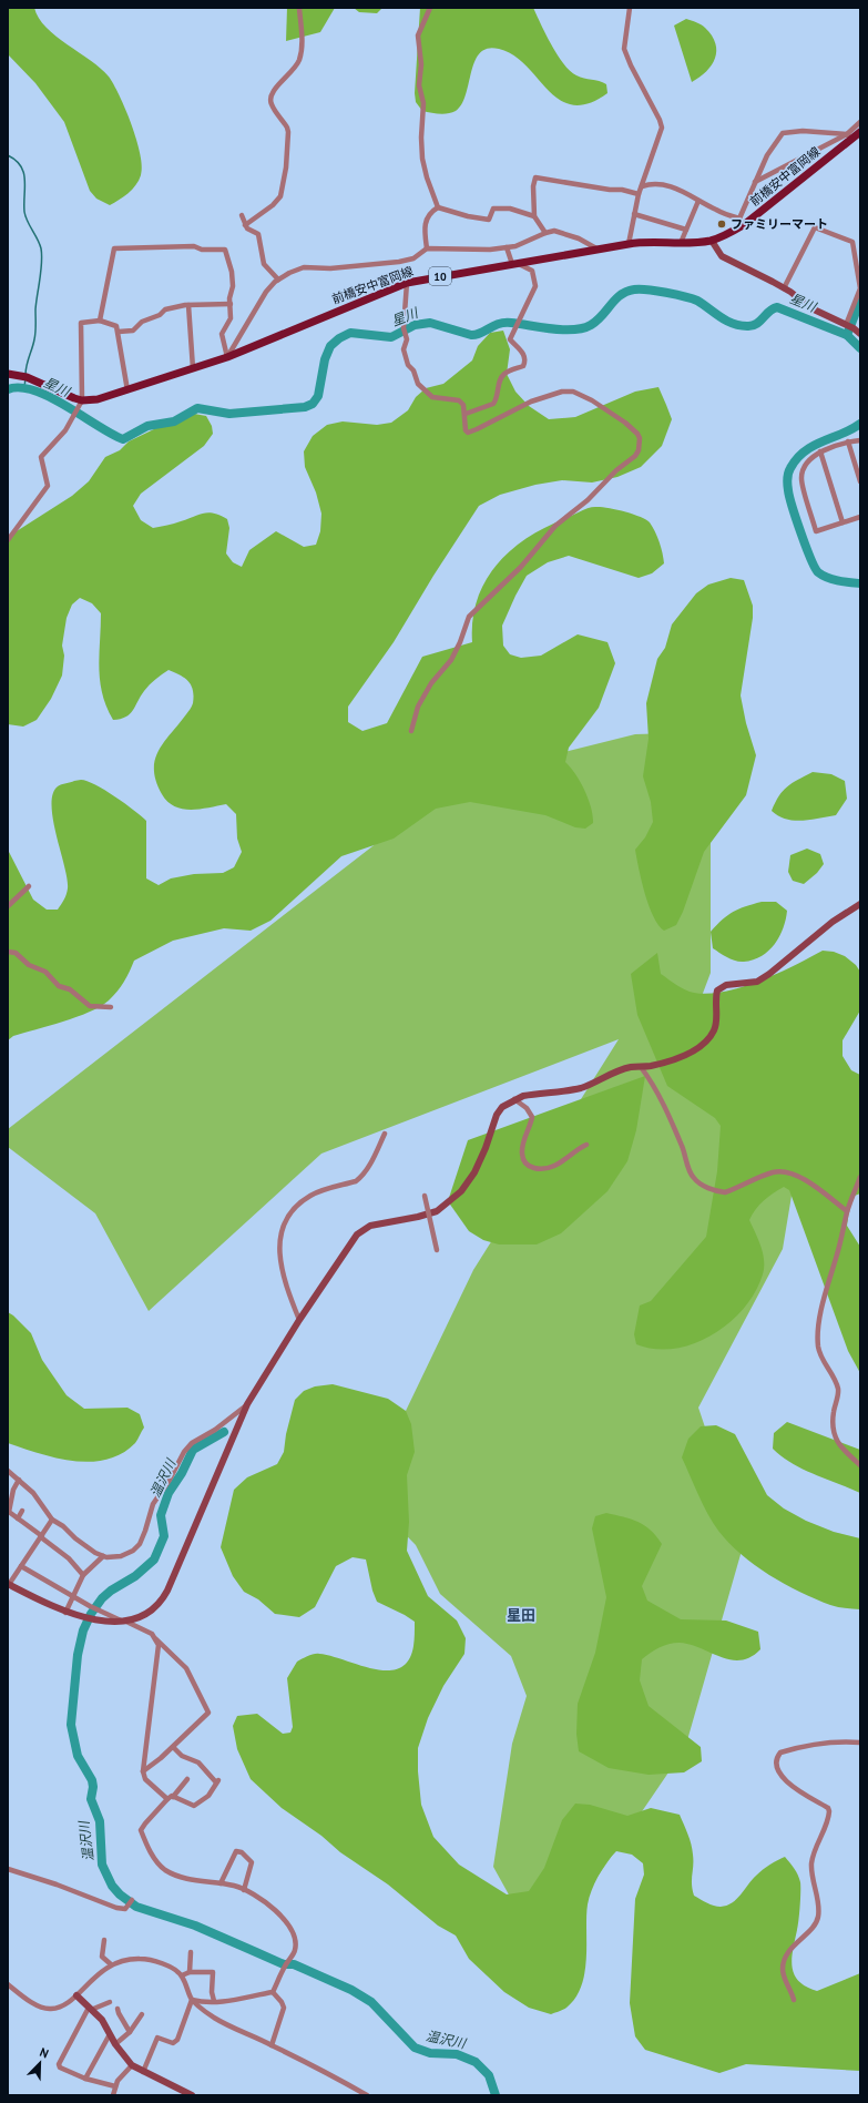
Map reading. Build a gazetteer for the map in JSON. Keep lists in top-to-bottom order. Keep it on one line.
{"streets":{"main road":["前橋安中富岡線","10"]},"districts":["星田"],"water":["星川","温沢川"],"places":["ファミリーマート"],"north":"top right"}
